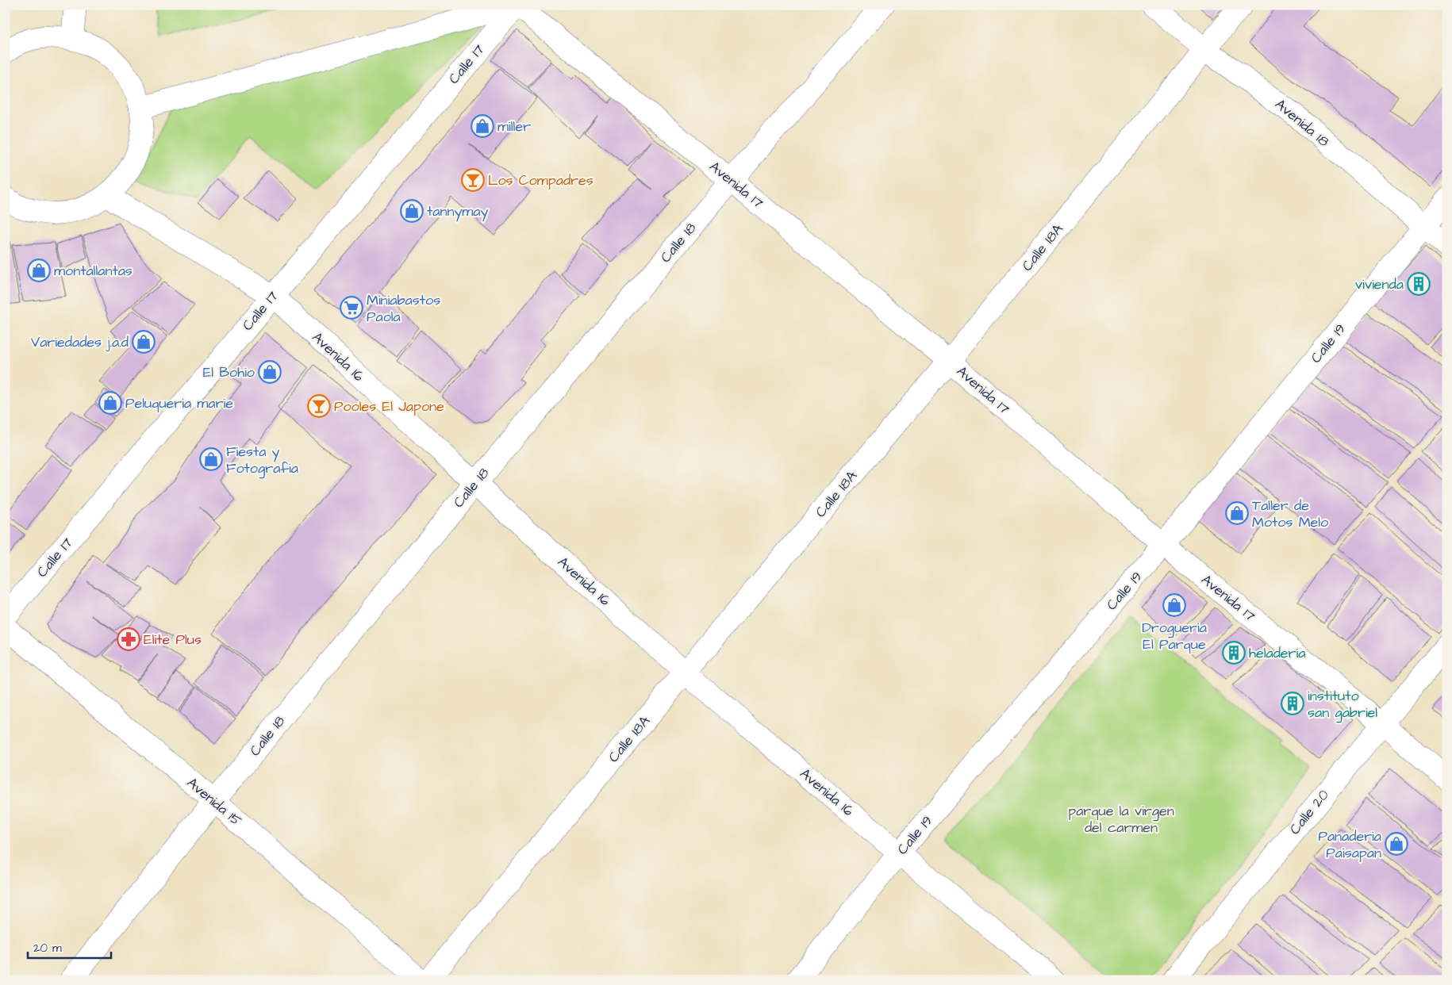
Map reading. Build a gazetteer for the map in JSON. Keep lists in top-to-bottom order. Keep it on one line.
{"streets":{"street":["Calle 17","Avenida 18","Avenida 17","Calle 18","Calle 18A","Calle 19","Avenida 16","Avenida 15","Calle 20"]},"crossings":[["Calle 17","Avenida 17"],["Calle 17","Avenida 16"],["Avenida 18","Calle 18A"],["Avenida 18","Calle 19"],["Avenida 17","Calle 18"],["Avenida 17","Calle 18A"],["Avenida 17","Calle 19"],["Avenida 17","Calle 20"],["Calle 18","Avenida 16"],["Calle 18","Avenida 15"],["Calle 18A","Avenida 16"],["Calle 19","Avenida 16"]],"parks":["parque la virgen del carmen"],"places":{"shop":["miller","tannymay","montallantas","Variedades j.a.d","El Bohio","Peluqueria marie","Fiesta y Fotografia","Taller de Motos Melo","Drogueria El Parque","Panaderia Paisapan"],"bar":["Los Compadres","Pooles El Japone"],"building":["vivienda","heladeria","instituto san gabriel"],"supermarket":["Miniabastos Paola"],"pharmacy":["Elite Plus"]},"scale_bar":"20 m"}
